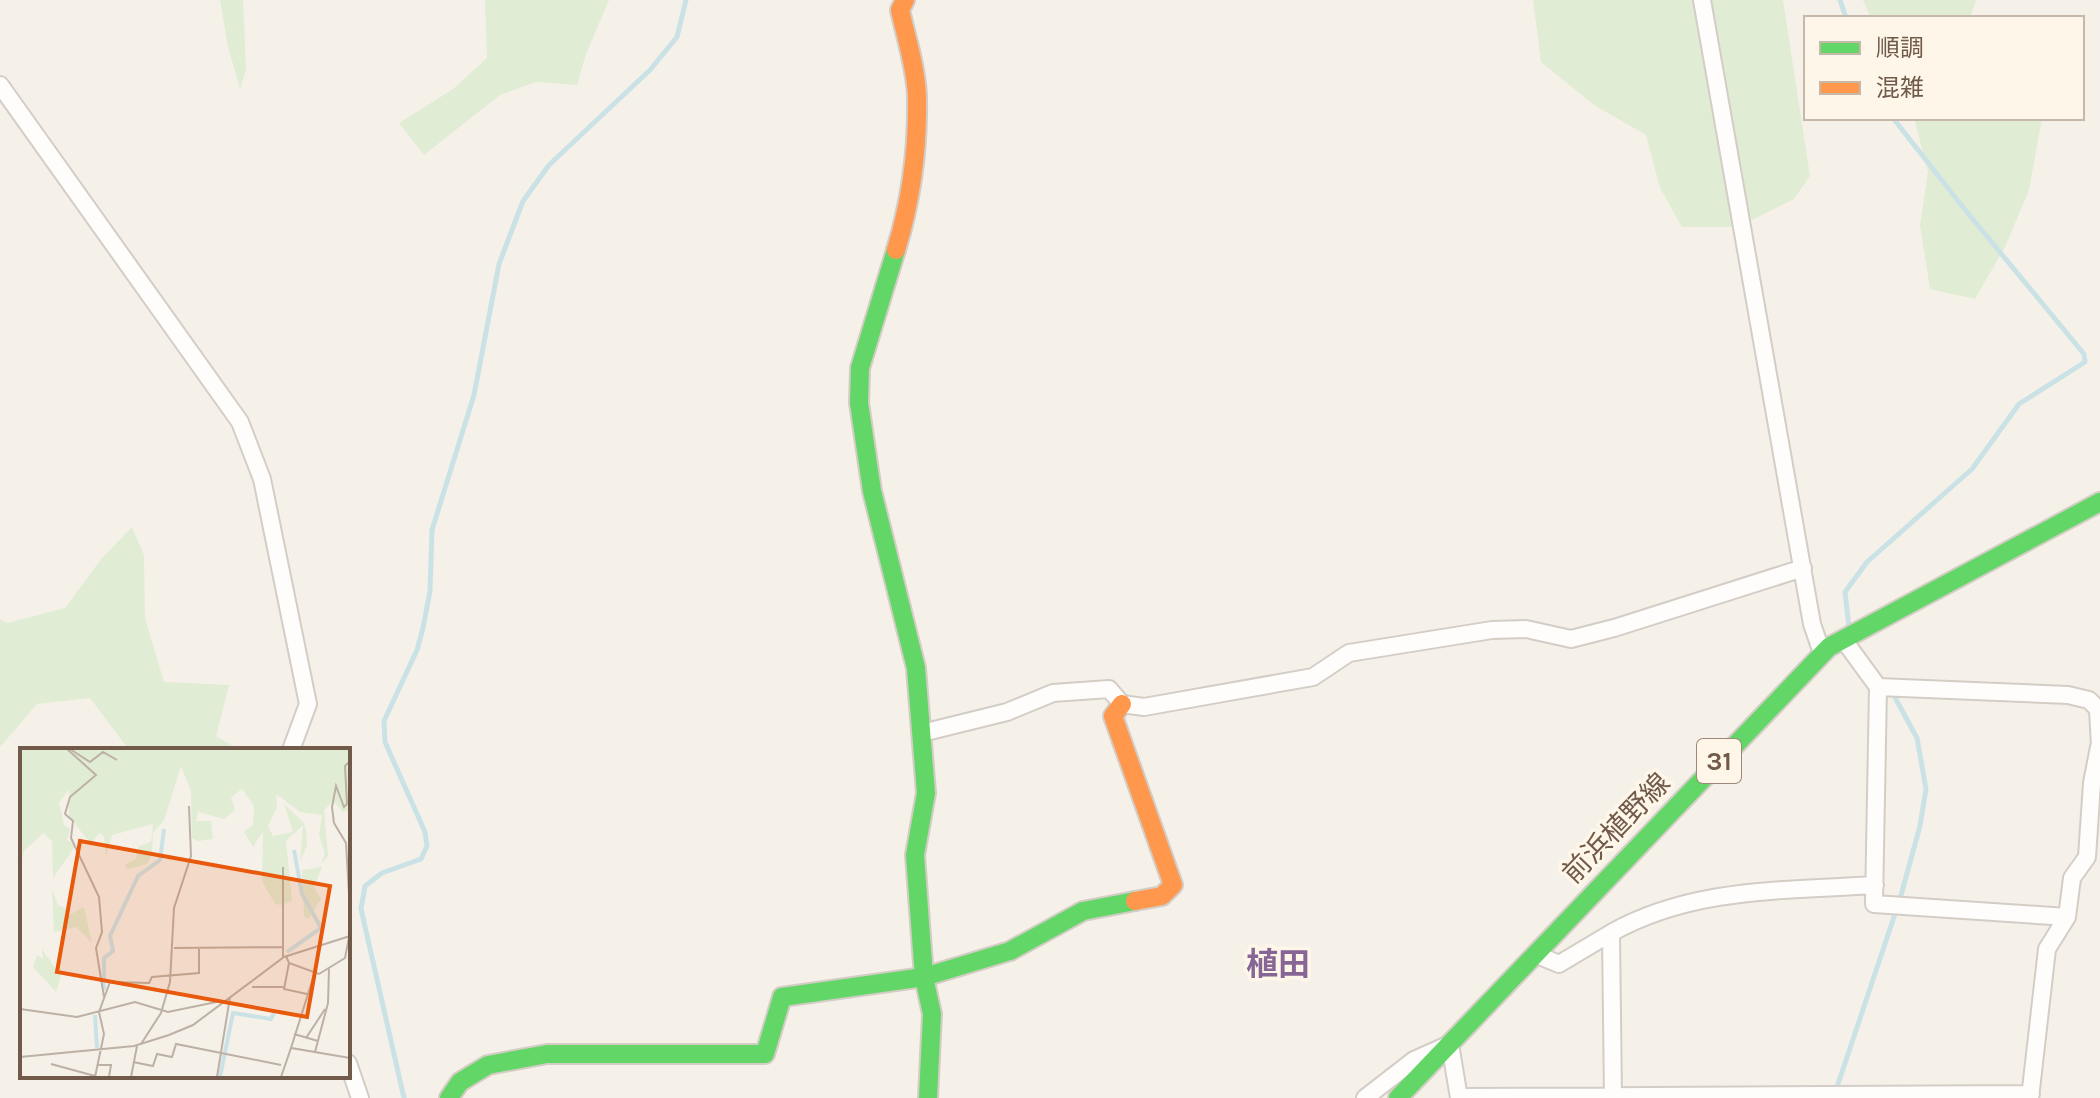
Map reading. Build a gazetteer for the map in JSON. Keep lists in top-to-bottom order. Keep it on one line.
{"streets":{"street":["31","前浜植野線"]},"districts":["植田"],"legend":["順調","混雑"]}
